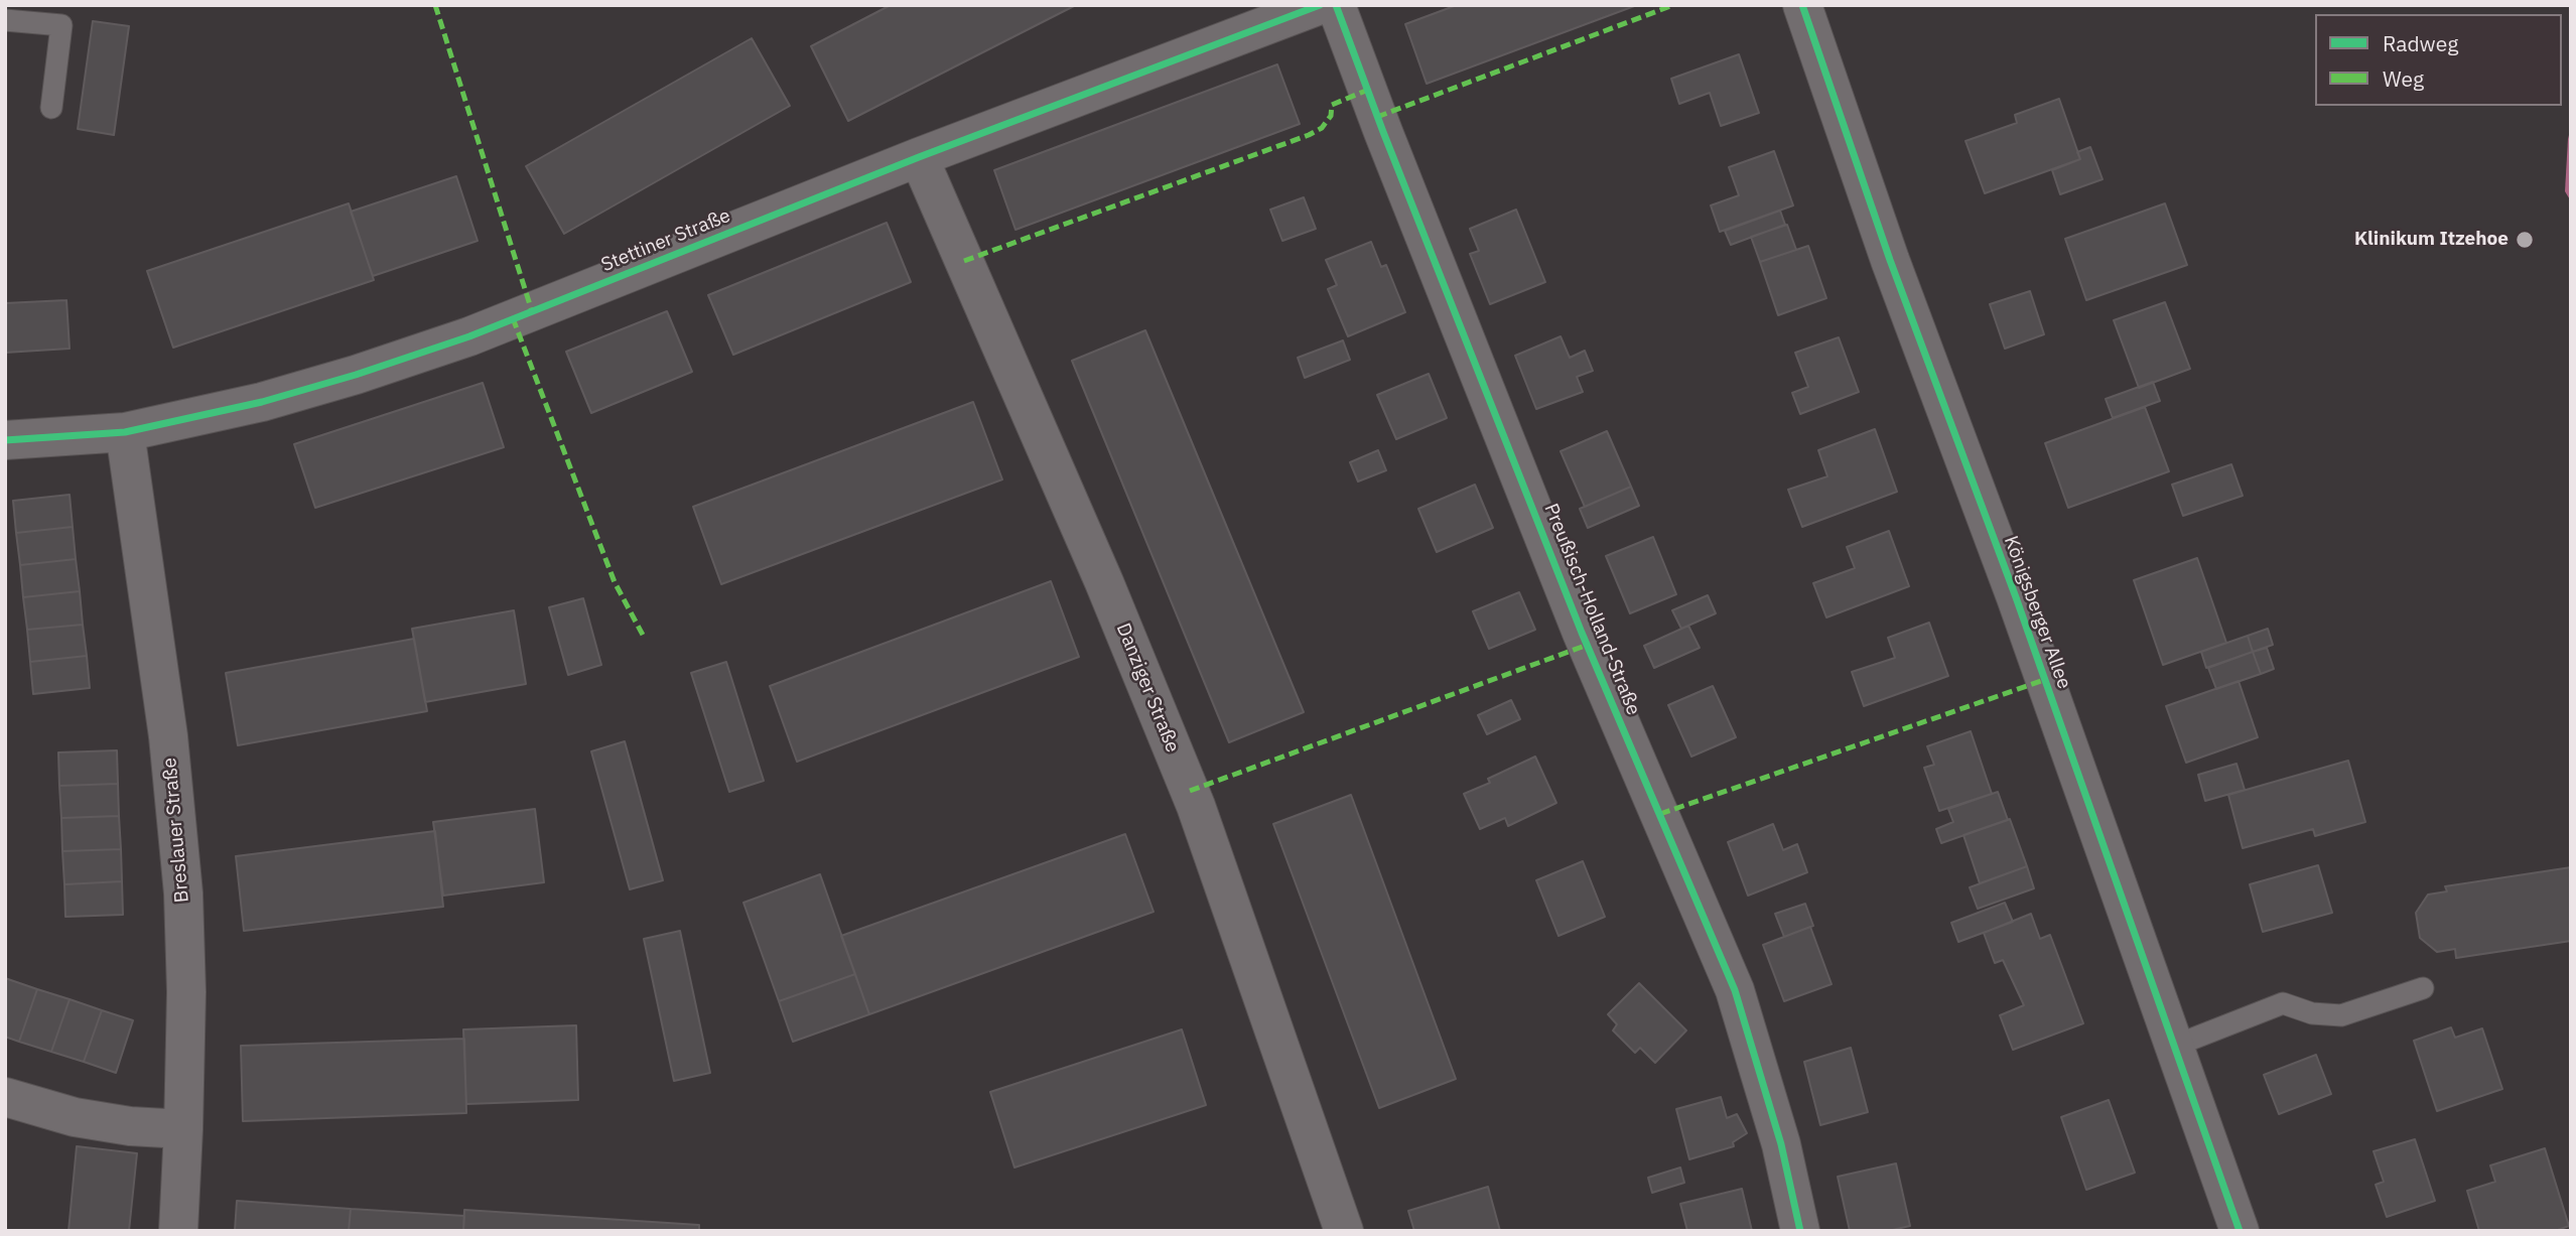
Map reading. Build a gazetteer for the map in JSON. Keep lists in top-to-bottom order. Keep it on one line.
{"streets":{"street":["Stettiner Straße","Preußisch-Holland-Straße","Königsberger Allee","Danziger Straße","Breslauer Straße"]},"crossings":[["Stettiner Straße","Danziger Straße"],["Stettiner Straße","Breslauer Straße"]],"places":["Klinikum Itzehoe"],"legend":["Radweg","Weg"]}
